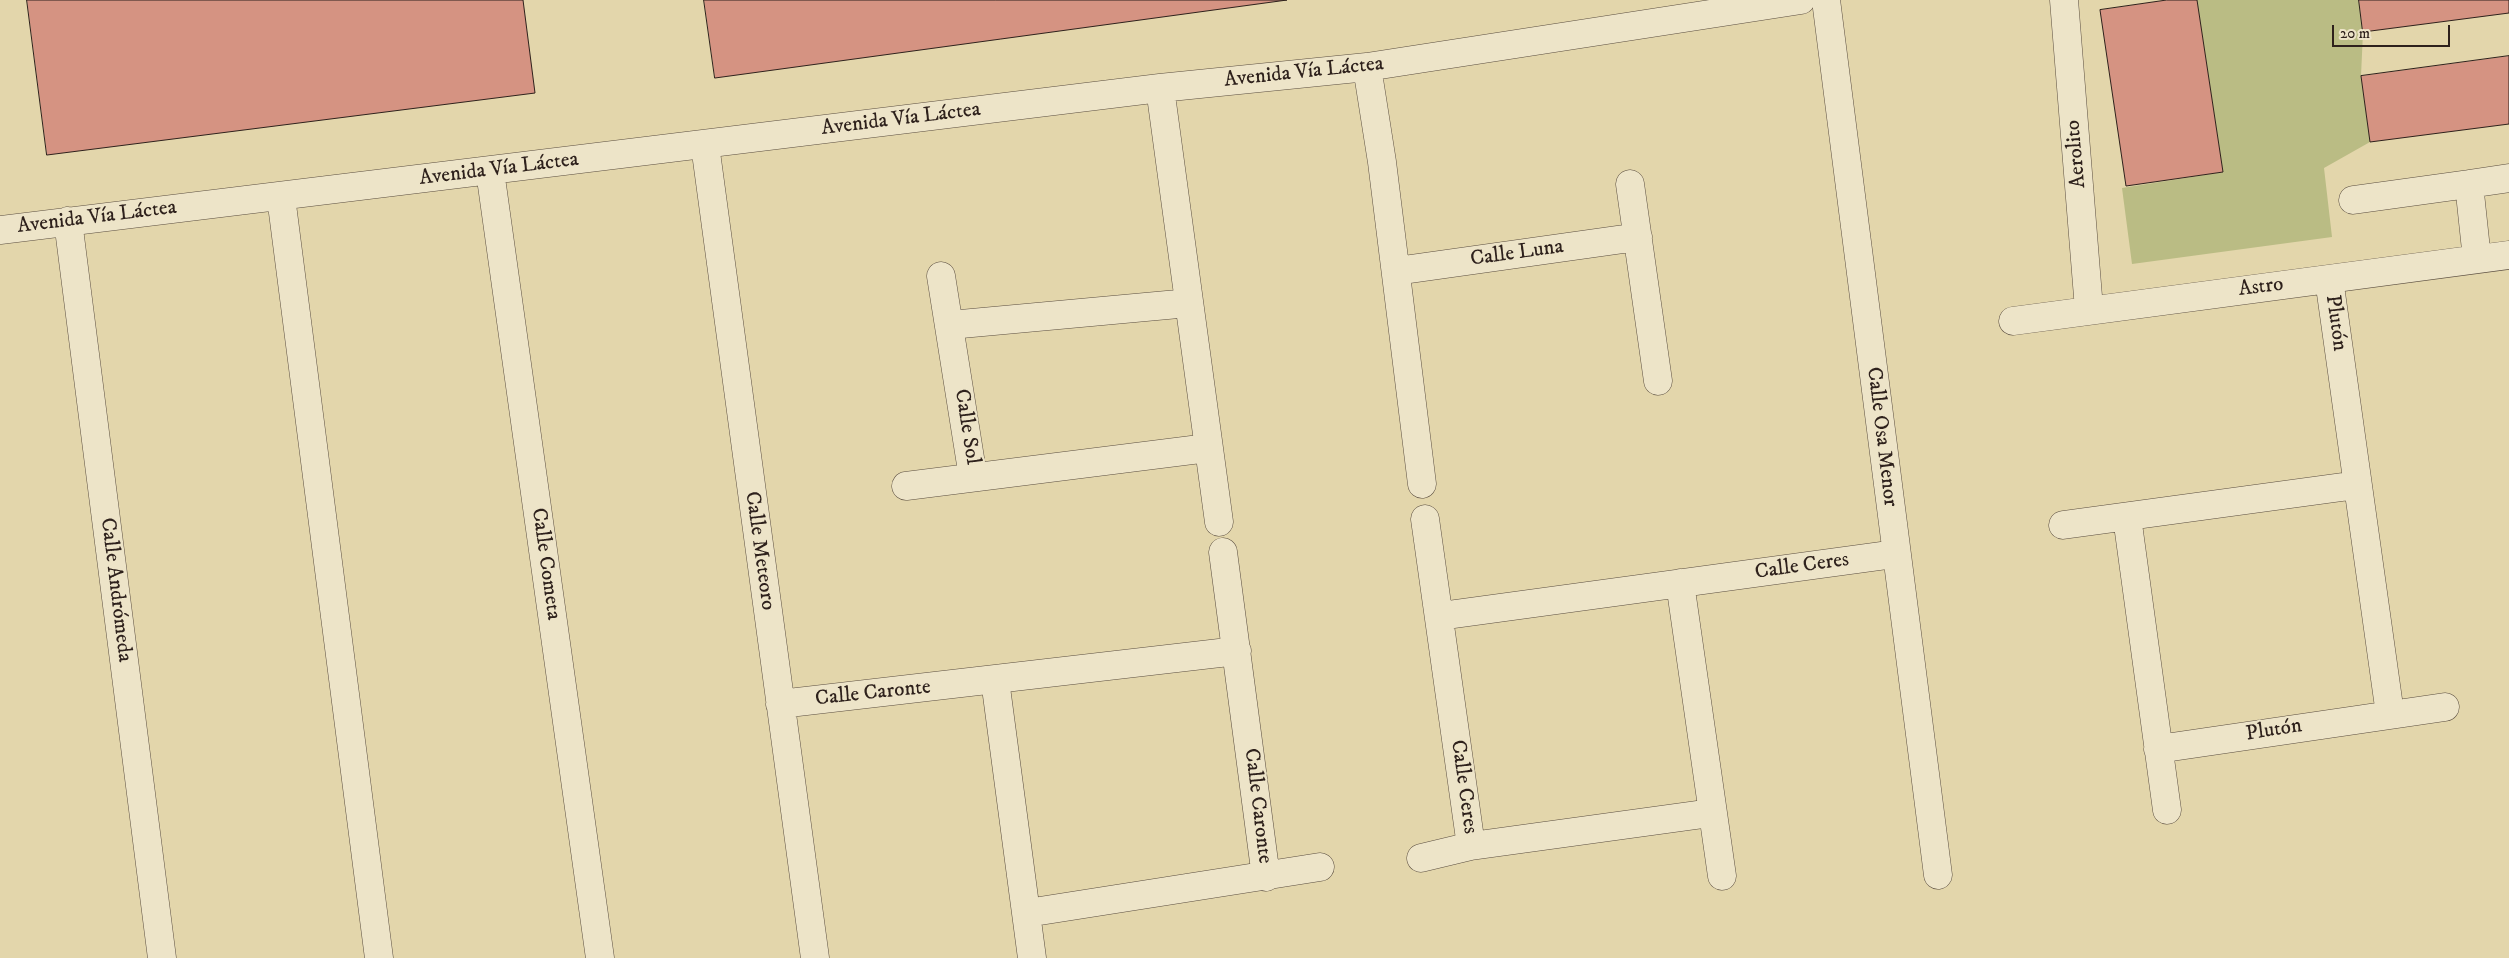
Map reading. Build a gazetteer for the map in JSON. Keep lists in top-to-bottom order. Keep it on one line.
{"streets":{"street":["Avenida Vía Láctea","Aerolito","Calle Luna","Astro","Plutón","Calle Sol","Calle Osa Menor","Calle Meteoro","Calle Cometa","Calle Ceres","Calle Andrómeda","Calle Caronte"]},"crossings":[["Avenida Vía Láctea","Calle Meteoro"],["Avenida Vía Láctea","Calle Cometa"],["Avenida Vía Láctea","Calle Andrómeda"],["Aerolito","Astro"],["Astro","Plutón"],["Calle Osa Menor","Calle Ceres"],["Calle Meteoro","Calle Caronte"]],"scale_bar":"20 m"}
